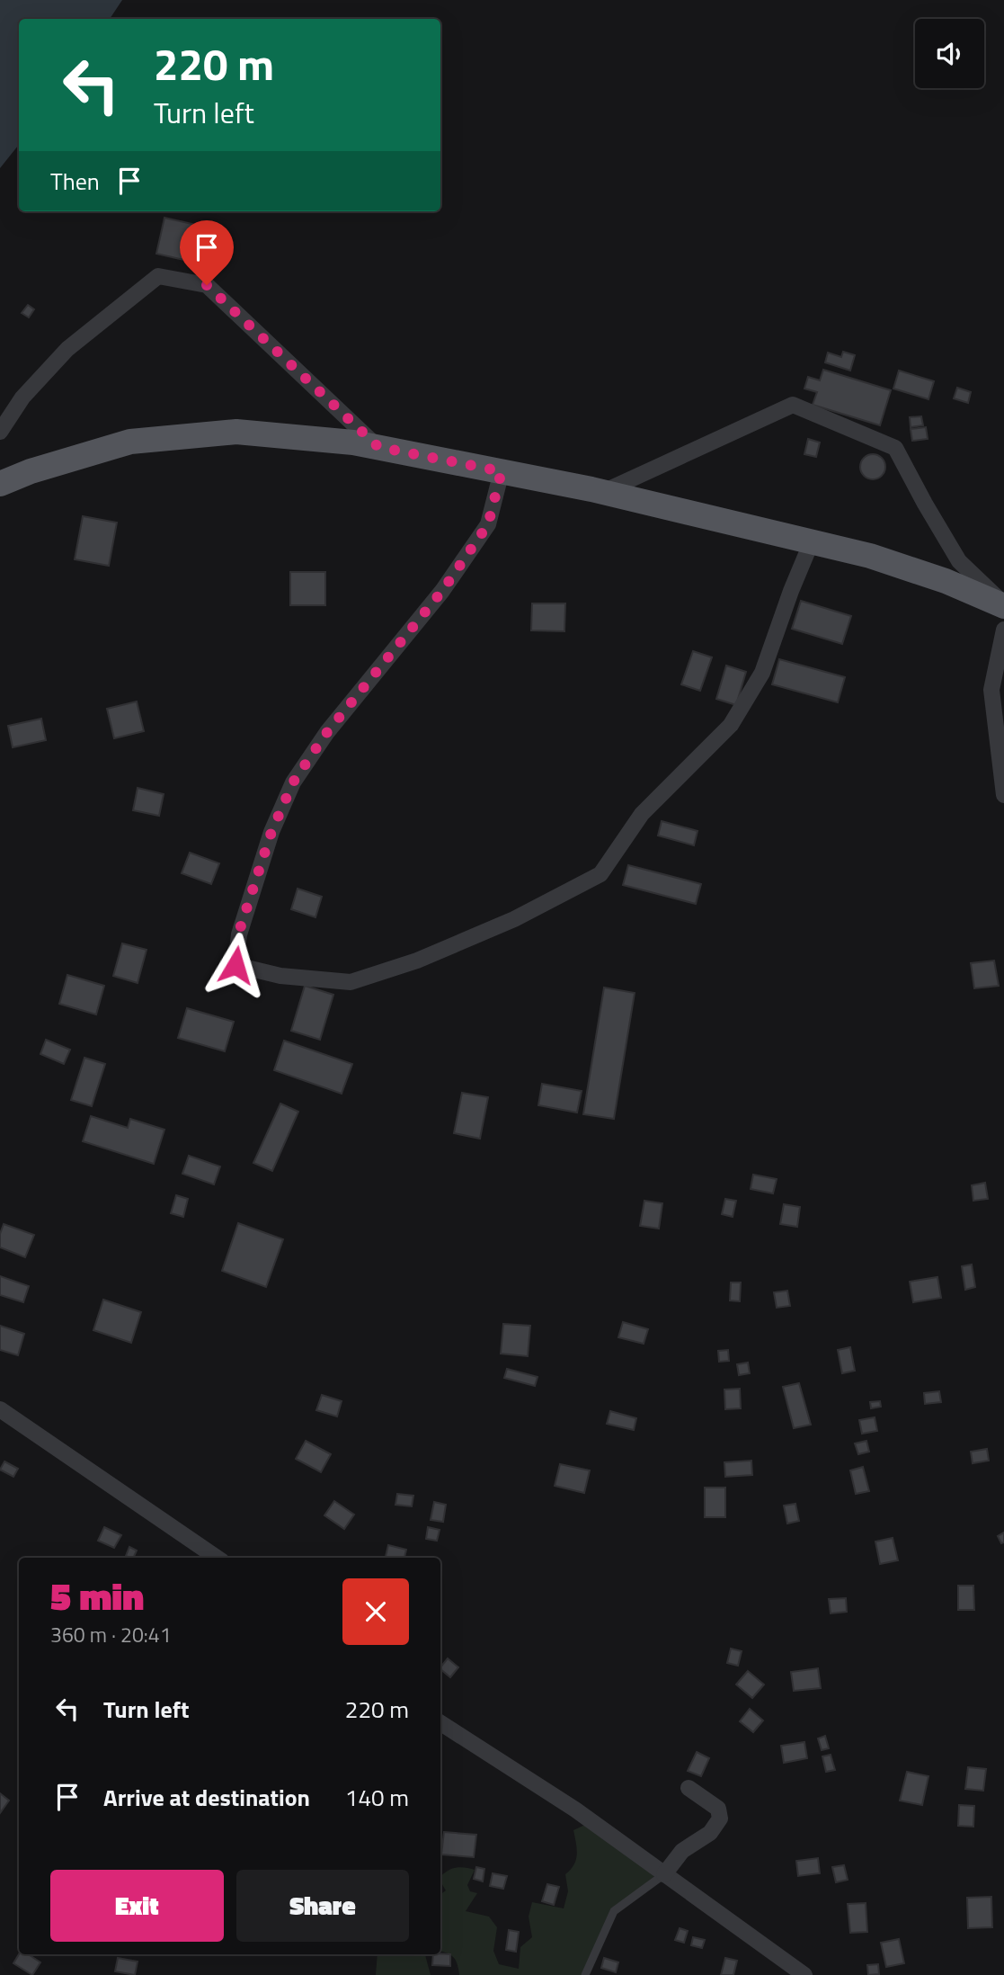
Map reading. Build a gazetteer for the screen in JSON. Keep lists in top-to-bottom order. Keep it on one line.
{"page":{"turn":["220 m","Turn left"],"then":"Then","heading":["5 min","360 m · 20:41"],"list":[{"name":"Turn left","value":"220 m"},{"name":"Arrive at destination","value":"140 m"}],"buttons":["Exit","Share"]}}
